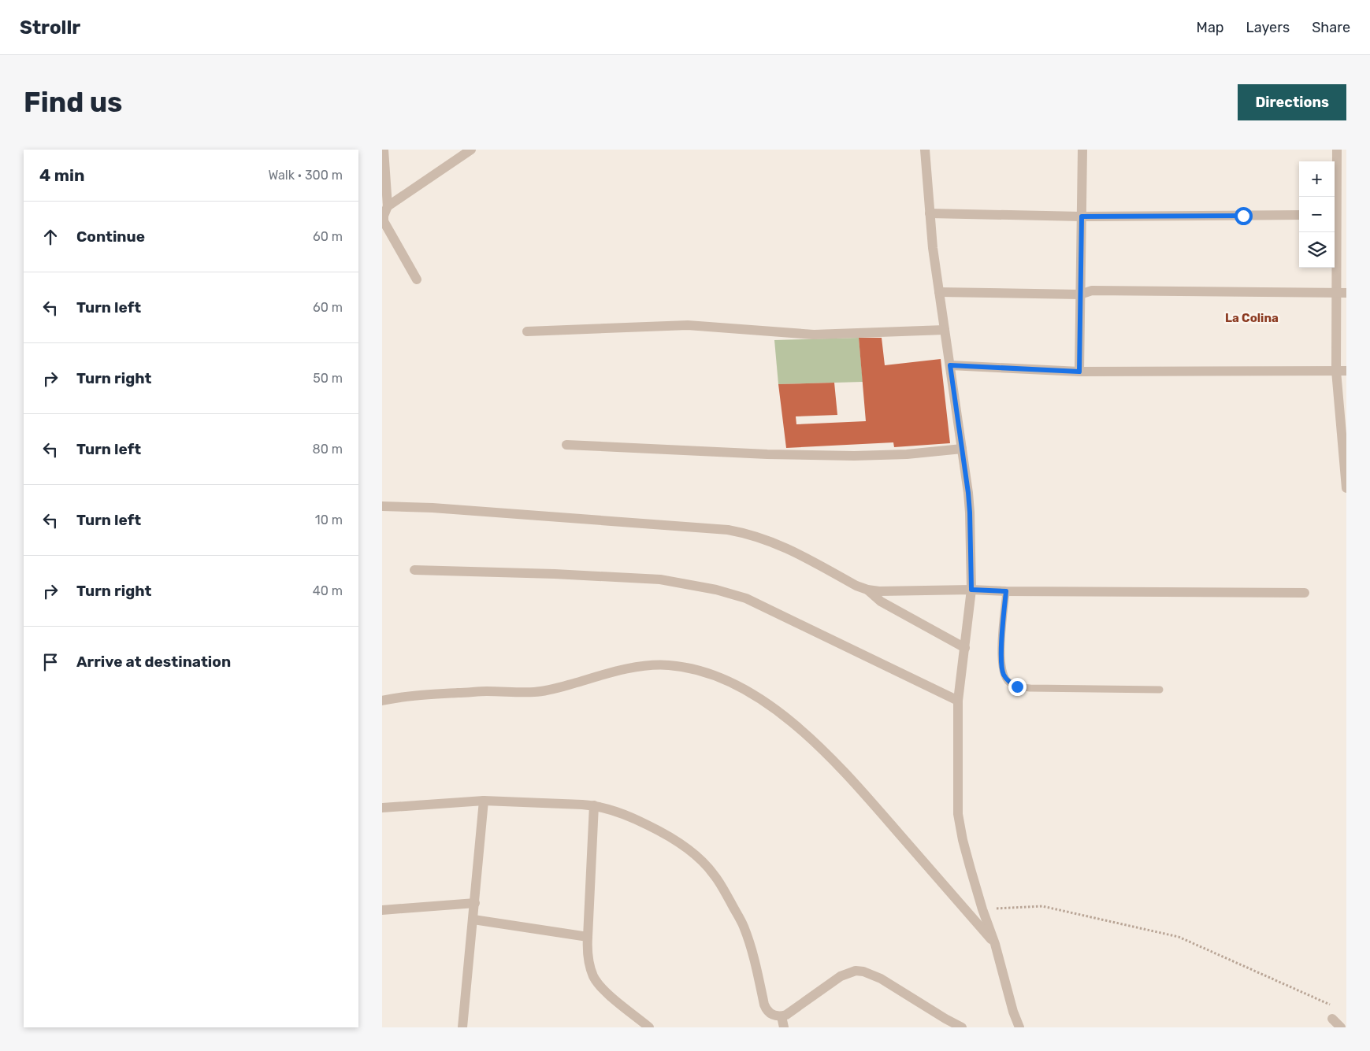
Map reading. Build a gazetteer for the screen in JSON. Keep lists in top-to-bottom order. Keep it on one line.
{"districts":["La Colina"],"page":{"header":"Strollr","nav":["Map","Layers","Share"],"buttons":"Directions","title":"Find us","heading":["4 min","Walk · 300 m"],"map_buttons":["+","−"],"list":[["Continue","60 m"],["Turn left","60 m"],["Turn right","50 m"],["Turn left","80 m"],["Turn left","10 m"],["Turn right","40 m"],"Arrive at destination"]}}
